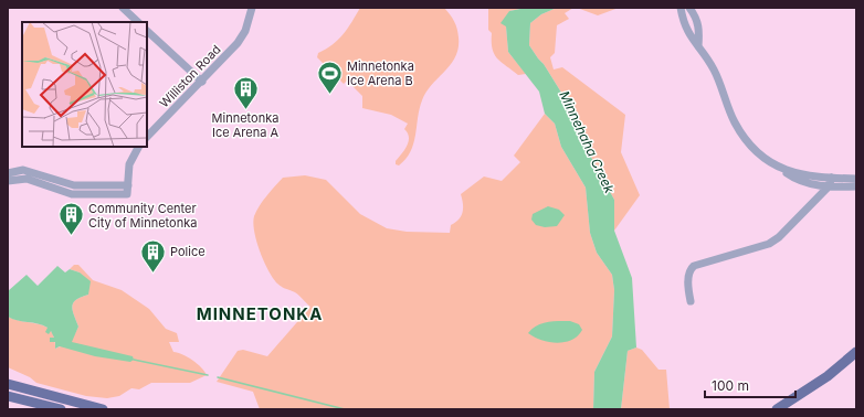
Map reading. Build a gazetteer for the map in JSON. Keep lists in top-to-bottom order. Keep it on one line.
{"streets":{"street":["Williston Road"]},"districts":["MINNETONKA"],"water":["Minnehaha Creek"],"places":{"sports":["Minnetonka Ice Arena B"],"building":["Minnetonka Ice Arena A","Community Center City of Minnetonka","Police"]},"scale_bar":"100 m"}
